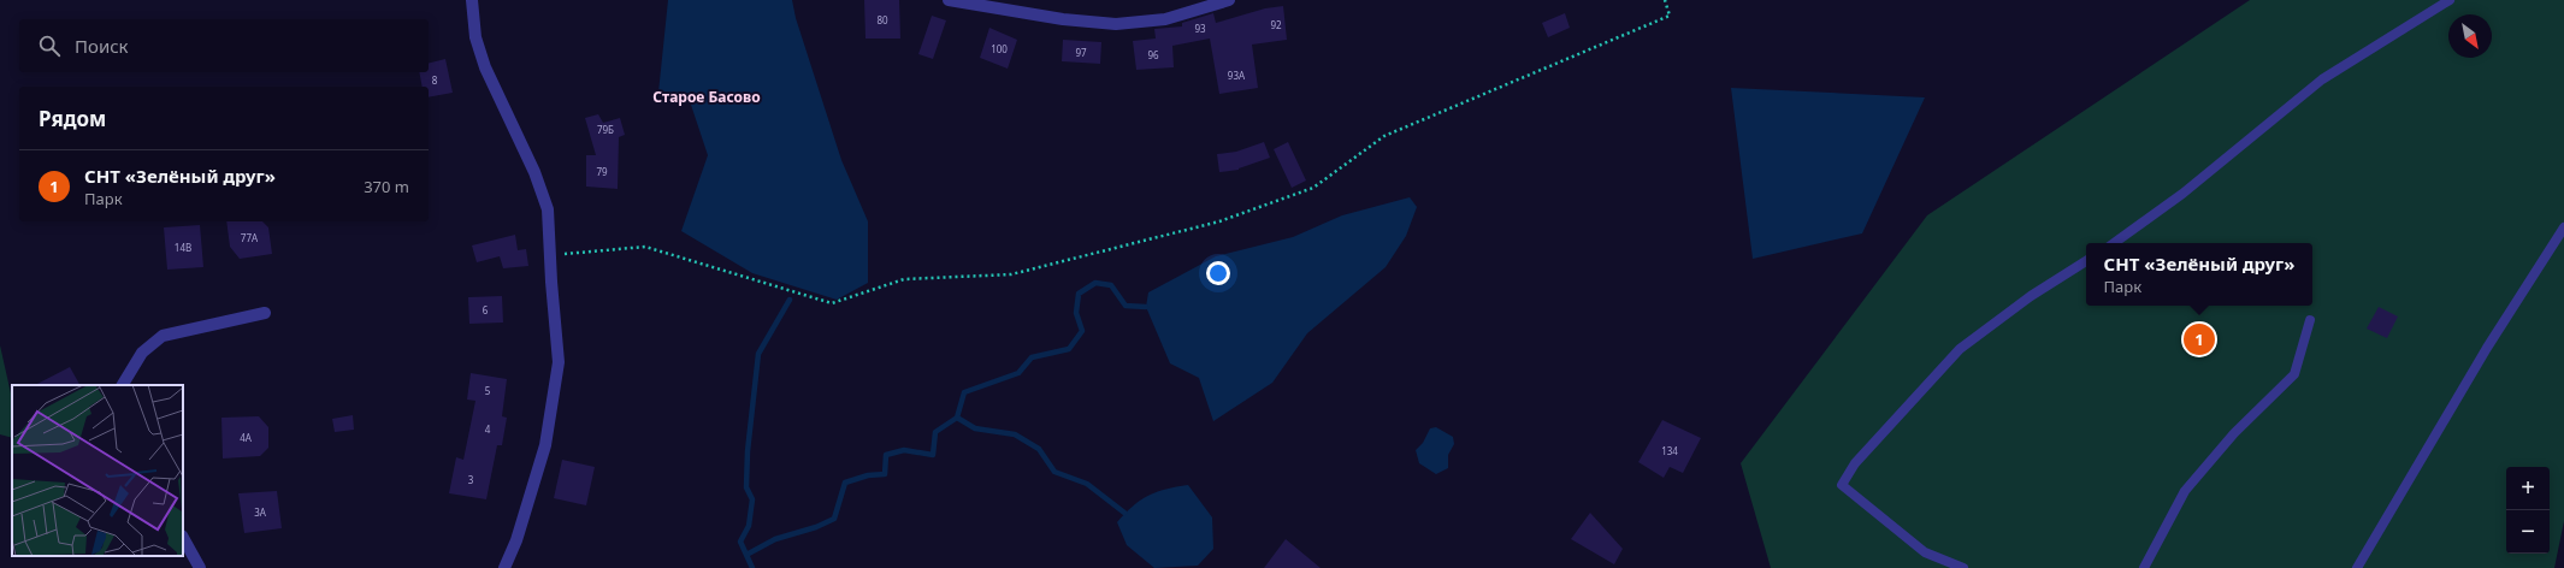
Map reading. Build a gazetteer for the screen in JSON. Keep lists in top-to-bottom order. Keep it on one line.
{"districts":["Старое Басово"],"house_numbers":["80","92","93","100","97","96","93А","8","79Б","79","77А","14В","6","5","4","4А","134","3","3А"],"north":"bottom right","page":{"search":"Поиск","heading":"Рядом","list":[{"mark":"1","name":"СНТ «Зелёный друг»","note":"Парк","value":"370 m"}],"popup":["СНТ «Зелёный друг»","Парк"],"pins":"1","map_buttons":["+","−"]}}
